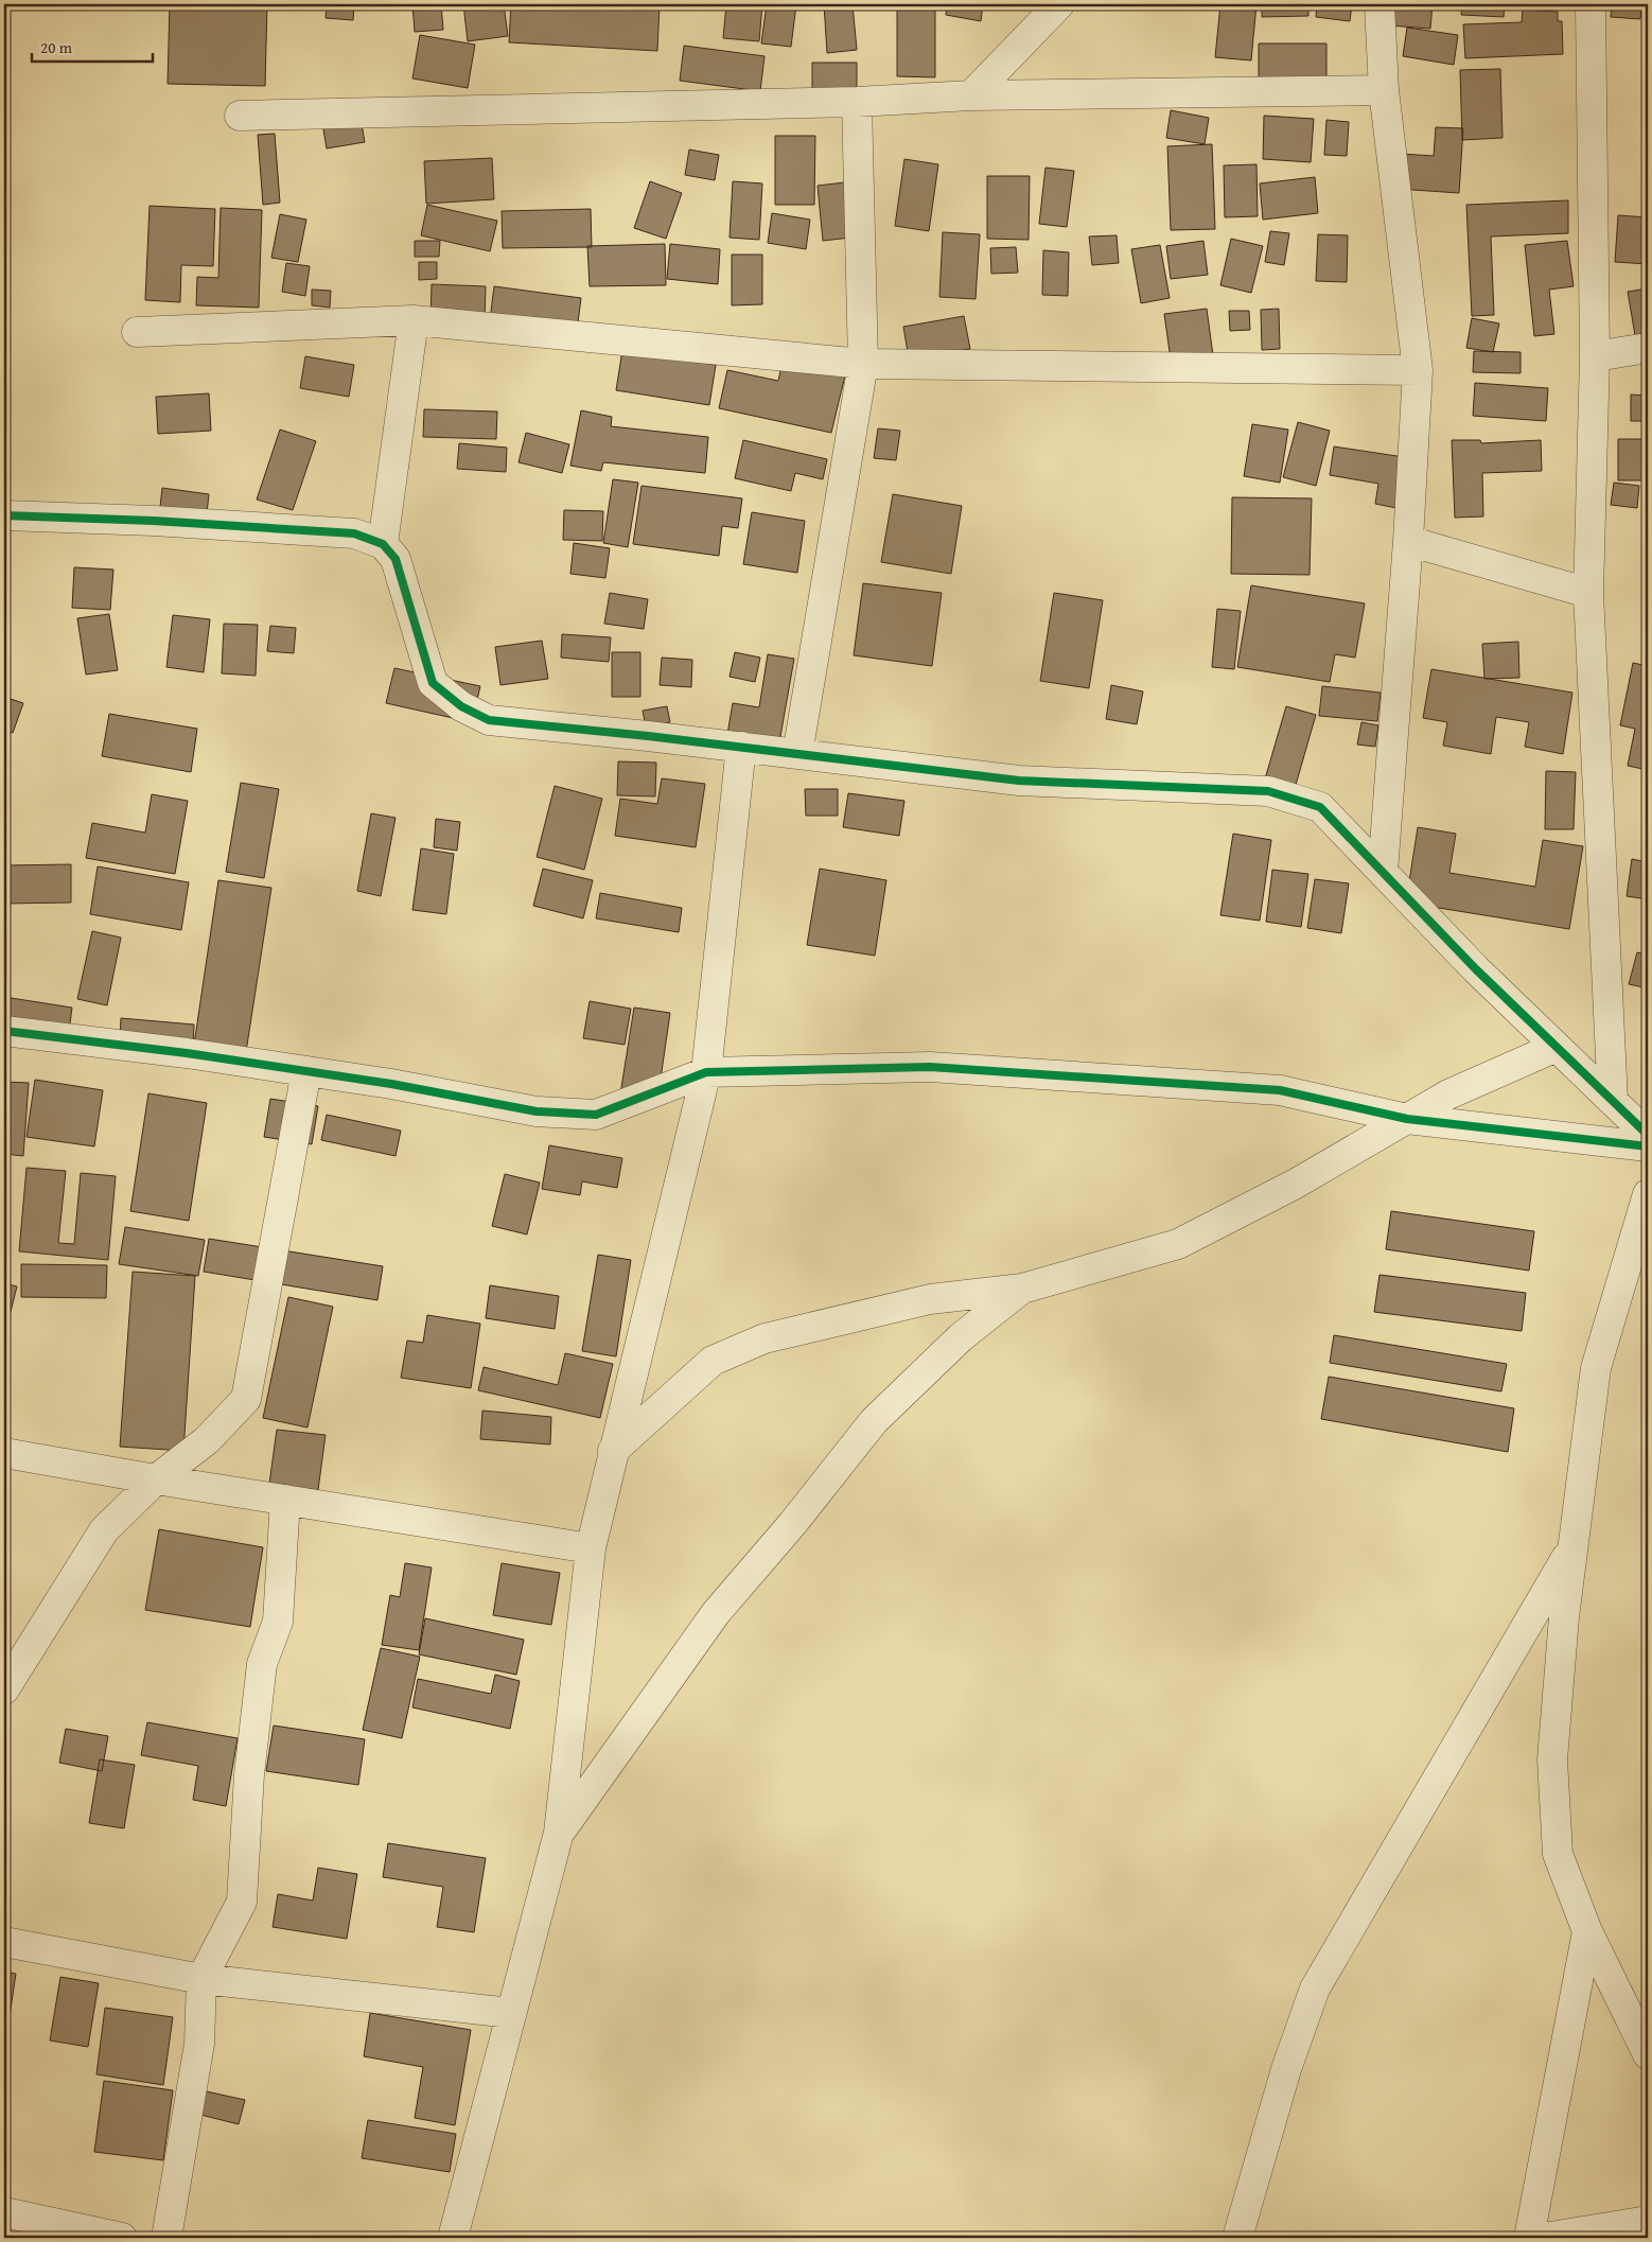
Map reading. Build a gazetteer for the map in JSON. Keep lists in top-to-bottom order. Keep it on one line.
{"scale_bar":"20 m"}
